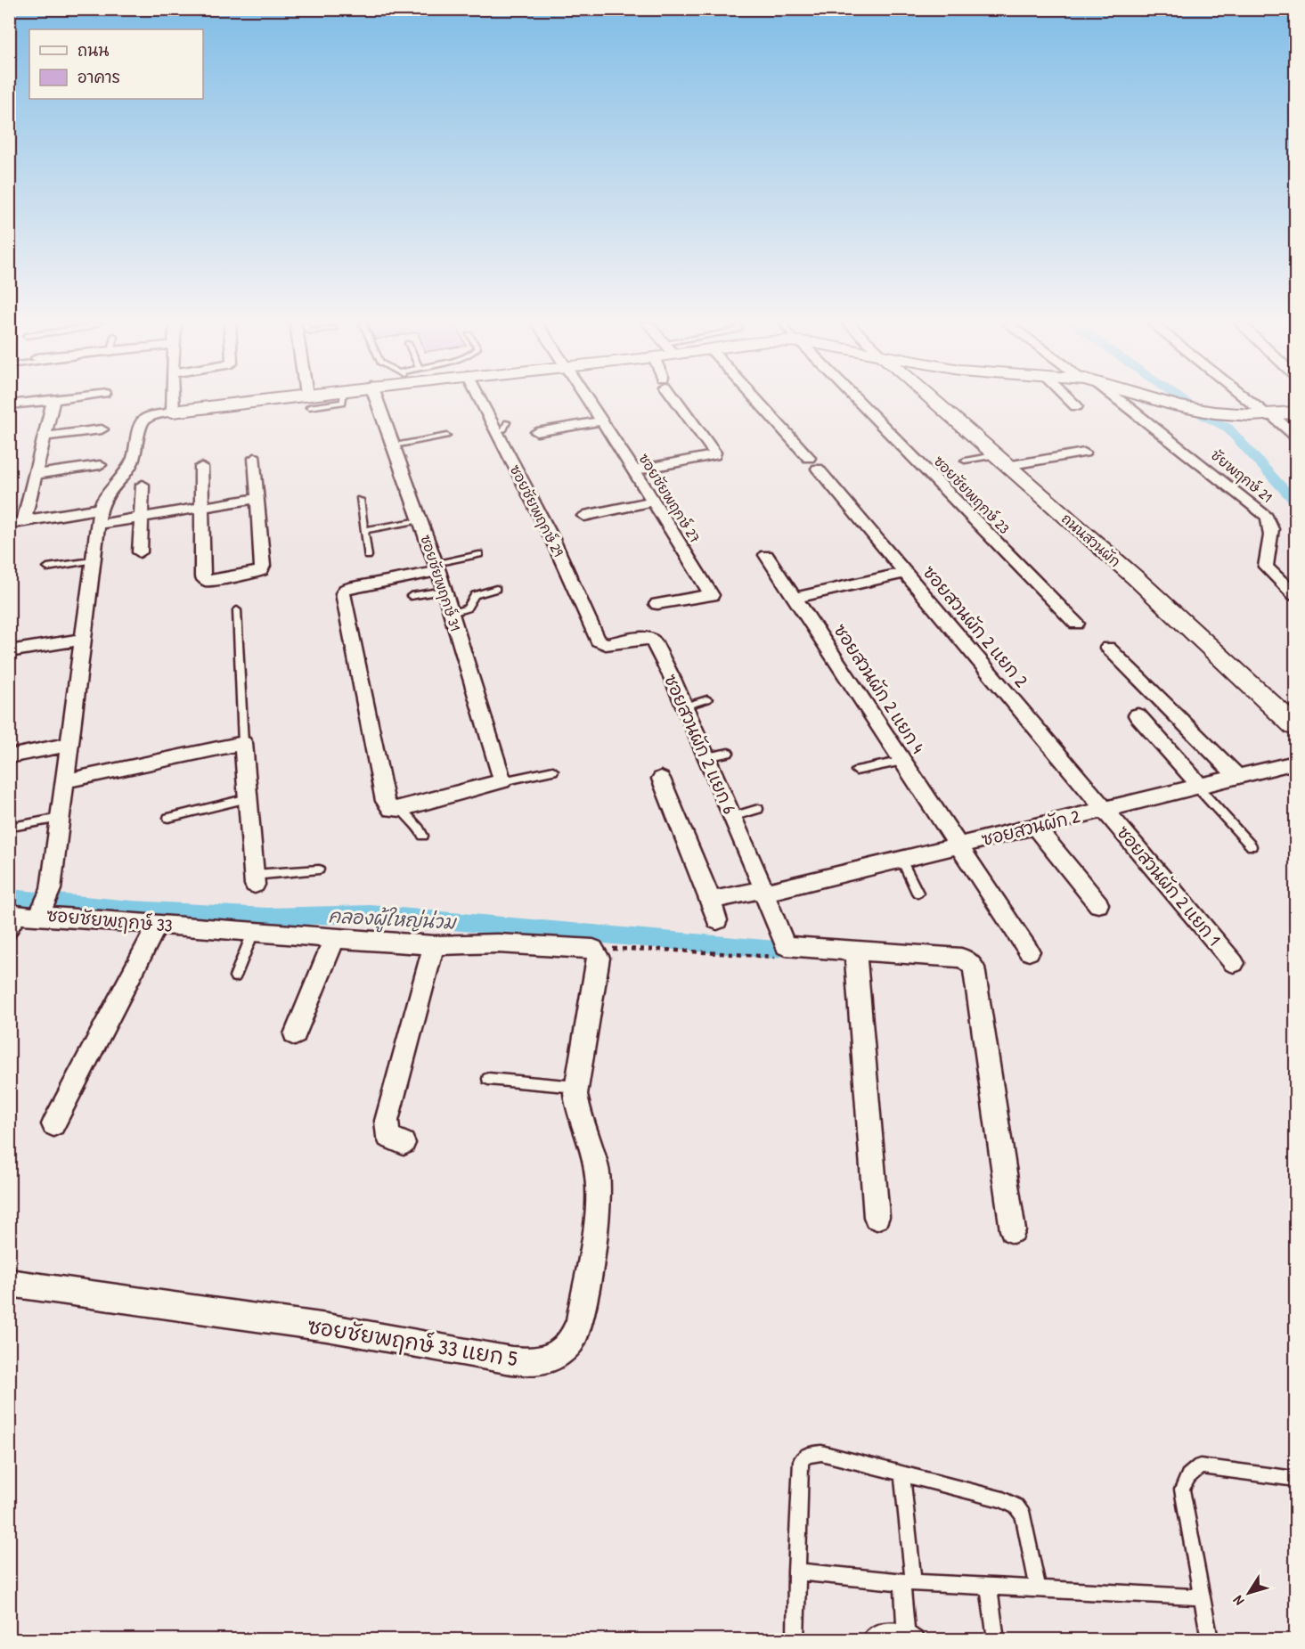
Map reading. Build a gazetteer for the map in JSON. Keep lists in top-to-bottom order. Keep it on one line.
{"streets":{"street":["ชัยพฤกษ์ 21","ซอยชัยพฤกษ์ 23","ซอยชัยพฤกษ์ 27","ซอยชัยพฤกษ์ 29","ถนนสวนผัก","ซอยชัยพฤกษ์ 31","ซอยสวนผัก 2 แยก 2","ซอยสวนผัก 2 แยก 4","ซอยสวนผัก 2 แยก 6","ซอยสวนผัก 2","ซอยสวนผัก 2 แยก 1","ซอยชัยพฤกษ์ 33","ซอยชัยพฤกษ์ 33 แยก 5"]},"crossings":[["ซอยชัยพฤกษ์ 29","ซอยสวนผัก 2 แยก 6"],["ซอยสวนผัก 2 แยก 2","ซอยสวนผัก 2"],["ซอยสวนผัก 2 แยก 2","ซอยสวนผัก 2 แยก 1"],["ซอยสวนผัก 2 แยก 4","ซอยสวนผัก 2"],["ซอยสวนผัก 2 แยก 6","ซอยสวนผัก 2"],["ซอยสวนผัก 2","ซอยสวนผัก 2 แยก 1"],["ซอยชัยพฤกษ์ 33","ซอยชัยพฤกษ์ 33 แยก 5"]],"water":["คลองผู้ใหญ่น่วม"],"legend":["ถนน","อาคาร"],"north":"bottom left"}
